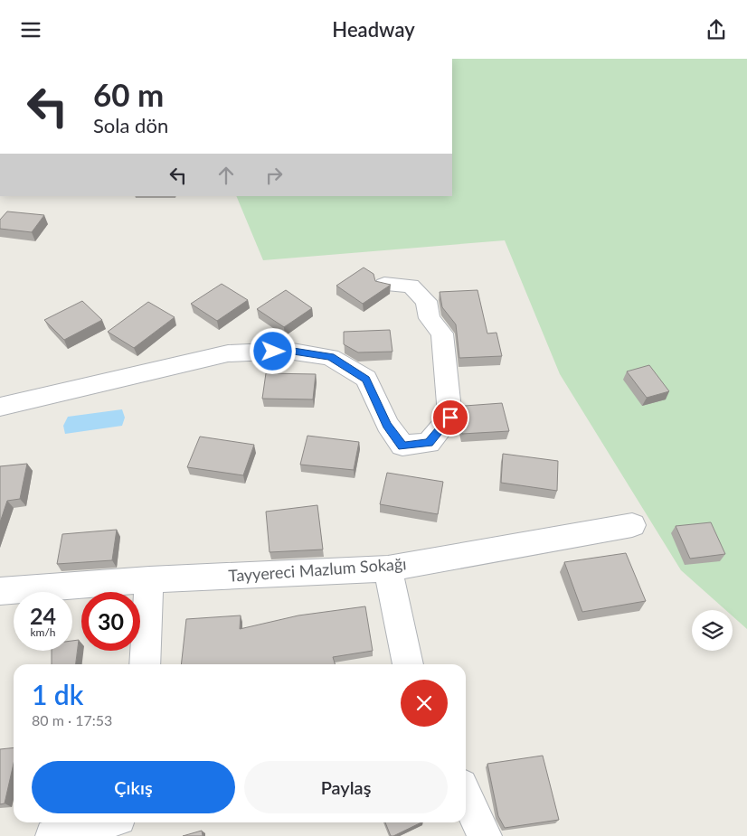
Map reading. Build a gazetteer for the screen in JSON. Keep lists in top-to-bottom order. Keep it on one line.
{"streets":{"street":["Tayyereci Mazlum Sokağı"]},"page":{"header":"Headway","turn":["60 m","Sola dön"],"speed":"24 km/h","limit":"30","heading":["1 dk","80 m · 17:53"],"buttons":["Çıkış","Paylaş"]}}
